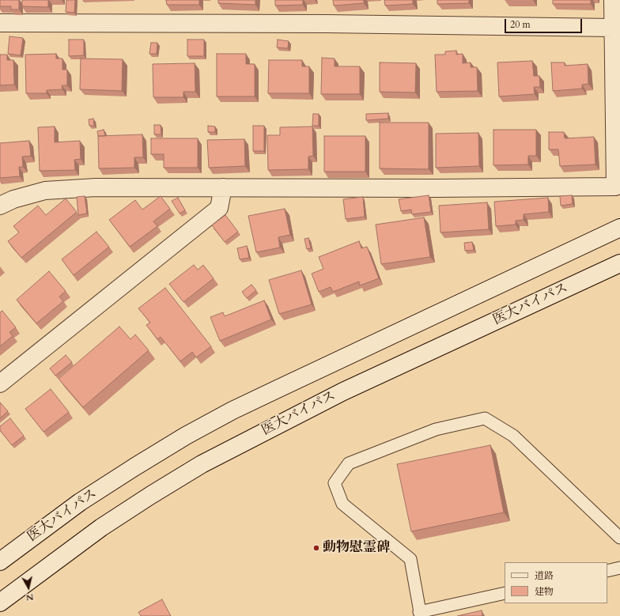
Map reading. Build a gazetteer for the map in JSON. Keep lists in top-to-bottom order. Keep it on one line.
{"streets":{"street":["医大バイパス"]},"places":["動物慰霊碑"],"legend":["道路","建物"],"scale_bar":"20 m","north":"bottom"}
